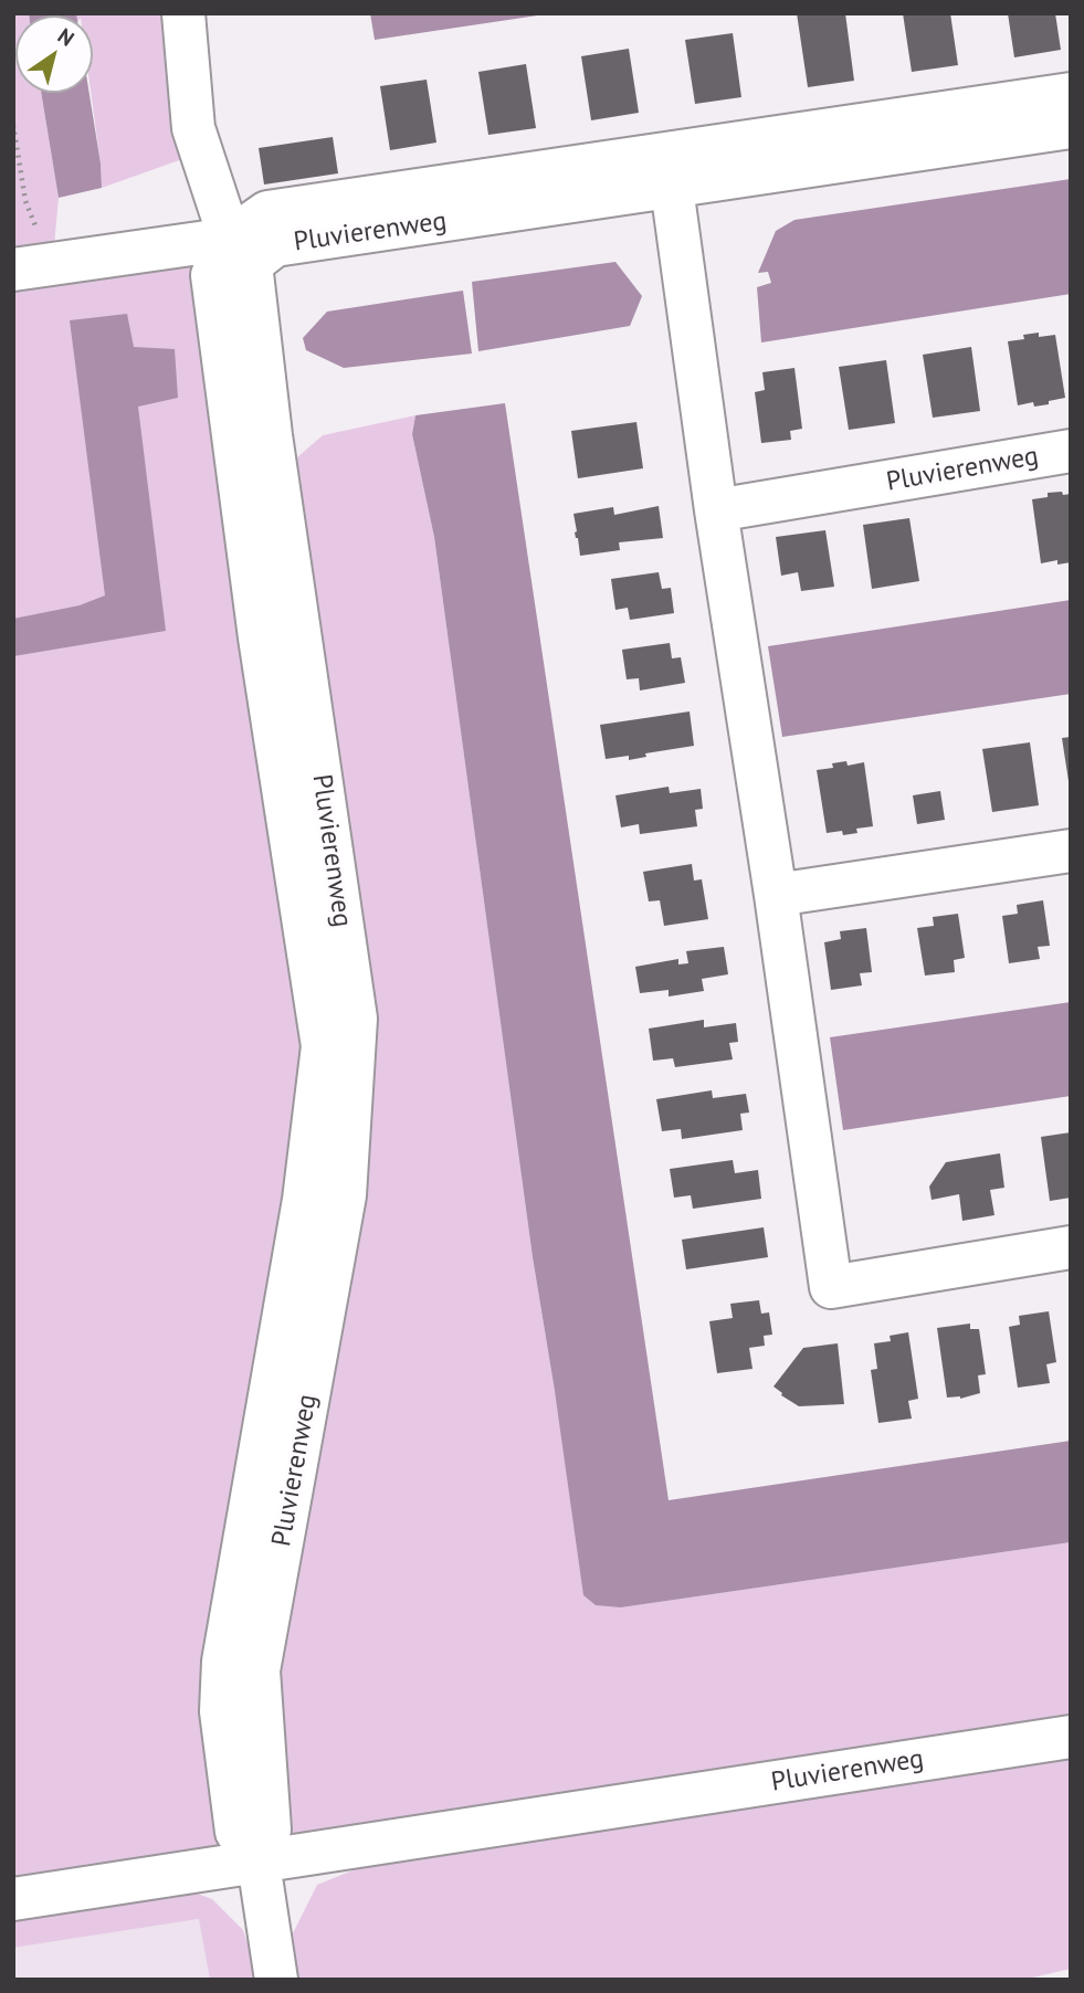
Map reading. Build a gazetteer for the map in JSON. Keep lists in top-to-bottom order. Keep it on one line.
{"streets":{"street":["Pluvierenweg"]},"north":"top right"}
